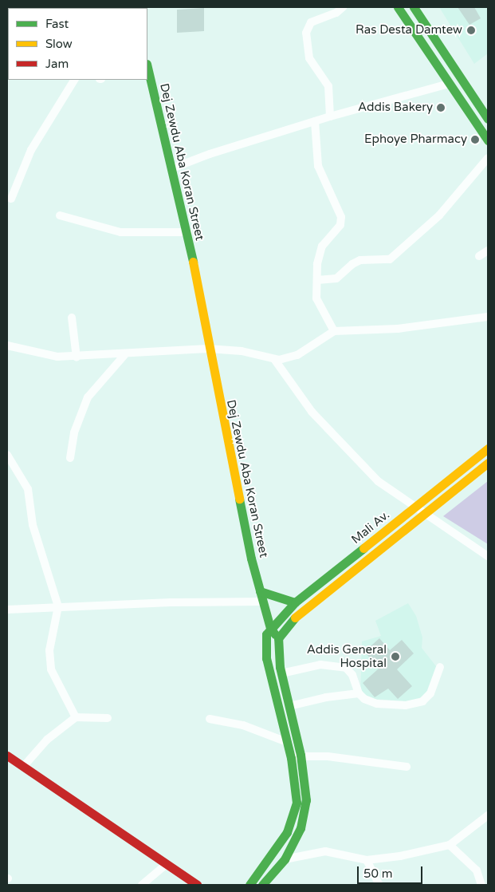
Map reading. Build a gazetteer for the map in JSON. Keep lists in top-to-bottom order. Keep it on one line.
{"streets":{"main road":["Dej Zewdu Aba Koran Street","Mali Av."]},"crossings":[["Dej Zewdu Aba Koran Street","Mali Av."]],"places":["Ras Desta Damtew","Addis Bakery","Ephoye Pharmacy","Addis General Hospital"],"legend":["Fast","Slow","Jam"],"scale_bar":"50 m"}
